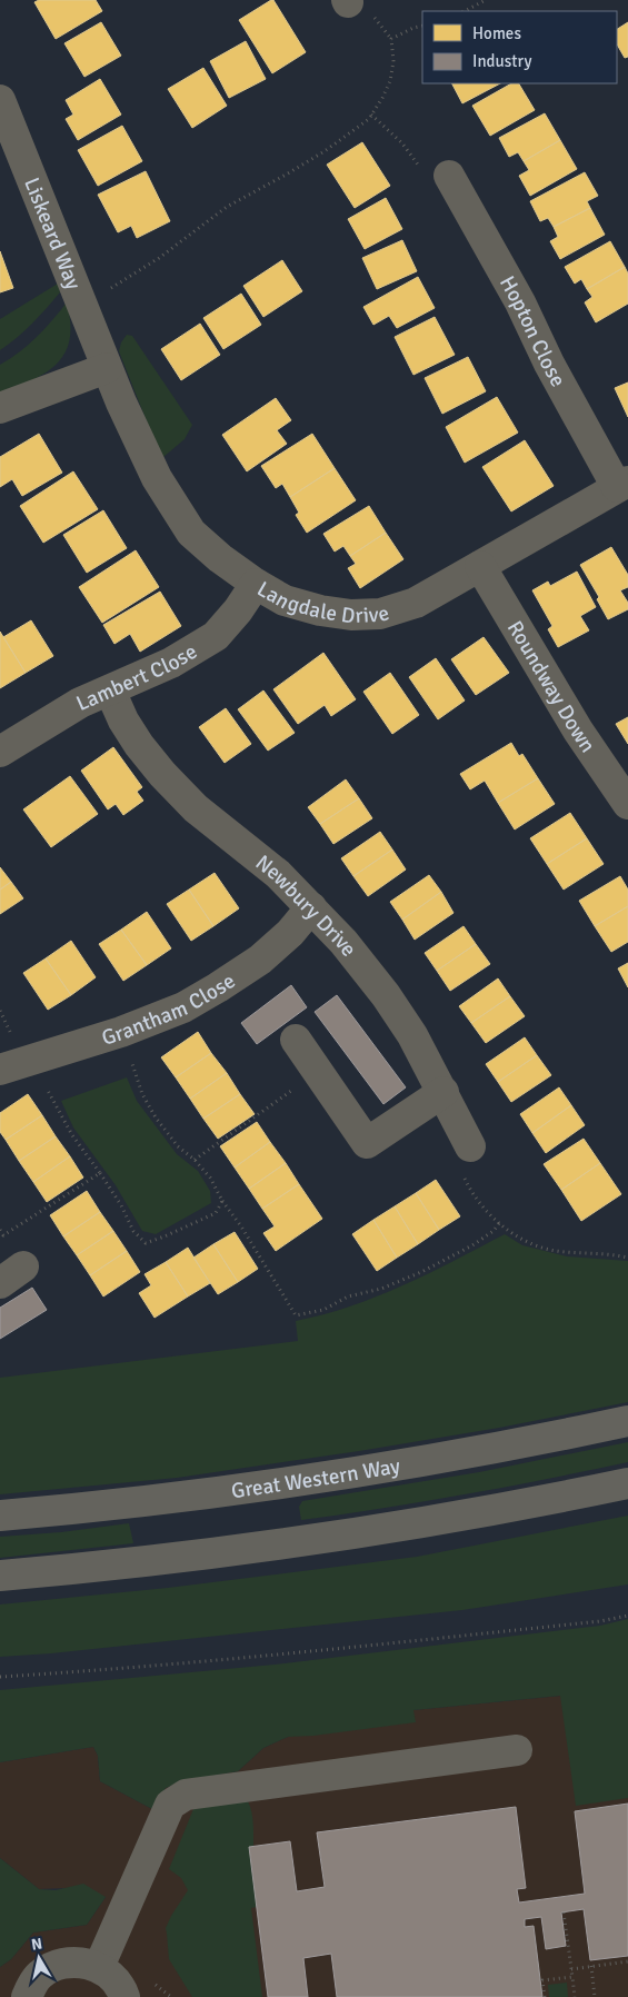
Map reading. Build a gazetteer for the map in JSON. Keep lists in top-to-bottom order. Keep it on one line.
{"streets":{"main road":["Great Western Way"],"street":["Liskeard Way","Hopton Close","Langdale Drive","Lambert Close","Roundway Down","Newbury Drive","Grantham Close"]},"crossings":[["Liskeard Way","Langdale Drive"],["Hopton Close","Langdale Drive"],["Langdale Drive","Lambert Close"],["Langdale Drive","Roundway Down"],["Lambert Close","Newbury Drive"],["Newbury Drive","Grantham Close"]],"legend":["Homes","Industry"],"north":"top"}
